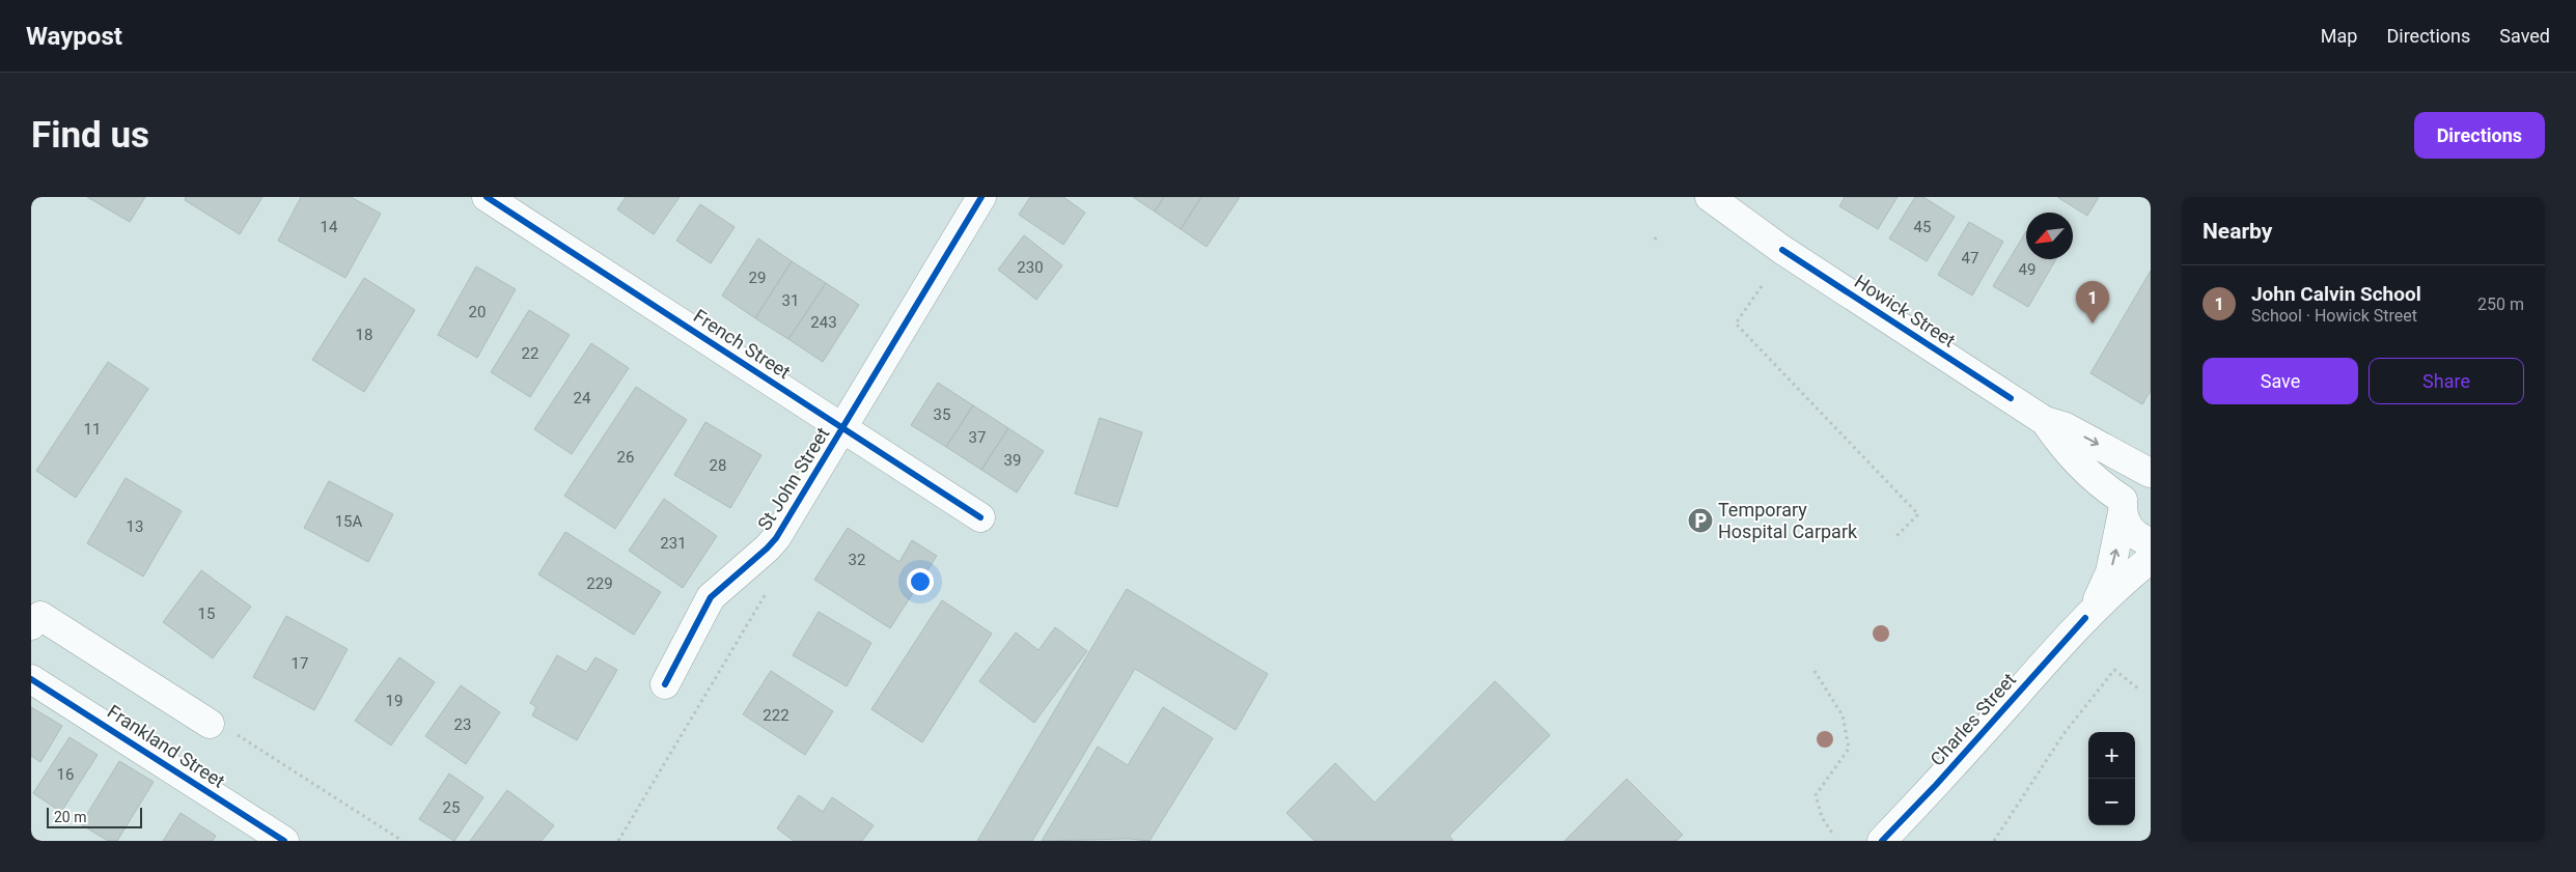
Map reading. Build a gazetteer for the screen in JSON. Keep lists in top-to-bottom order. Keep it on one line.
{"streets":{"street":["Howick Street","French Street","St John Street","Charles Street","Frankland Street"]},"crossings":[["Howick Street","Charles Street"],["French Street","St John Street"]],"places":{"parking":["Temporary Hospital Carpark"]},"house_numbers":["14","45","47","230","49","29","31","20","243","18","22","24","35","11","37","26","39","28","15A","13","231","32","229","15","17","19","222","23","16","25"],"scale_bar":"20 m","north":"bottom left","page":{"header":"Waypost","nav":["Map","Directions","Saved"],"buttons":["Directions",["Save","Share"]],"title":"Find us","heading":"Nearby","list":[{"mark":"1","name":"John Calvin School","note":"School · Howick Street","value":"250 m"}],"pins":"1","map_buttons":["+","−"],"scale":"20 m"}}
